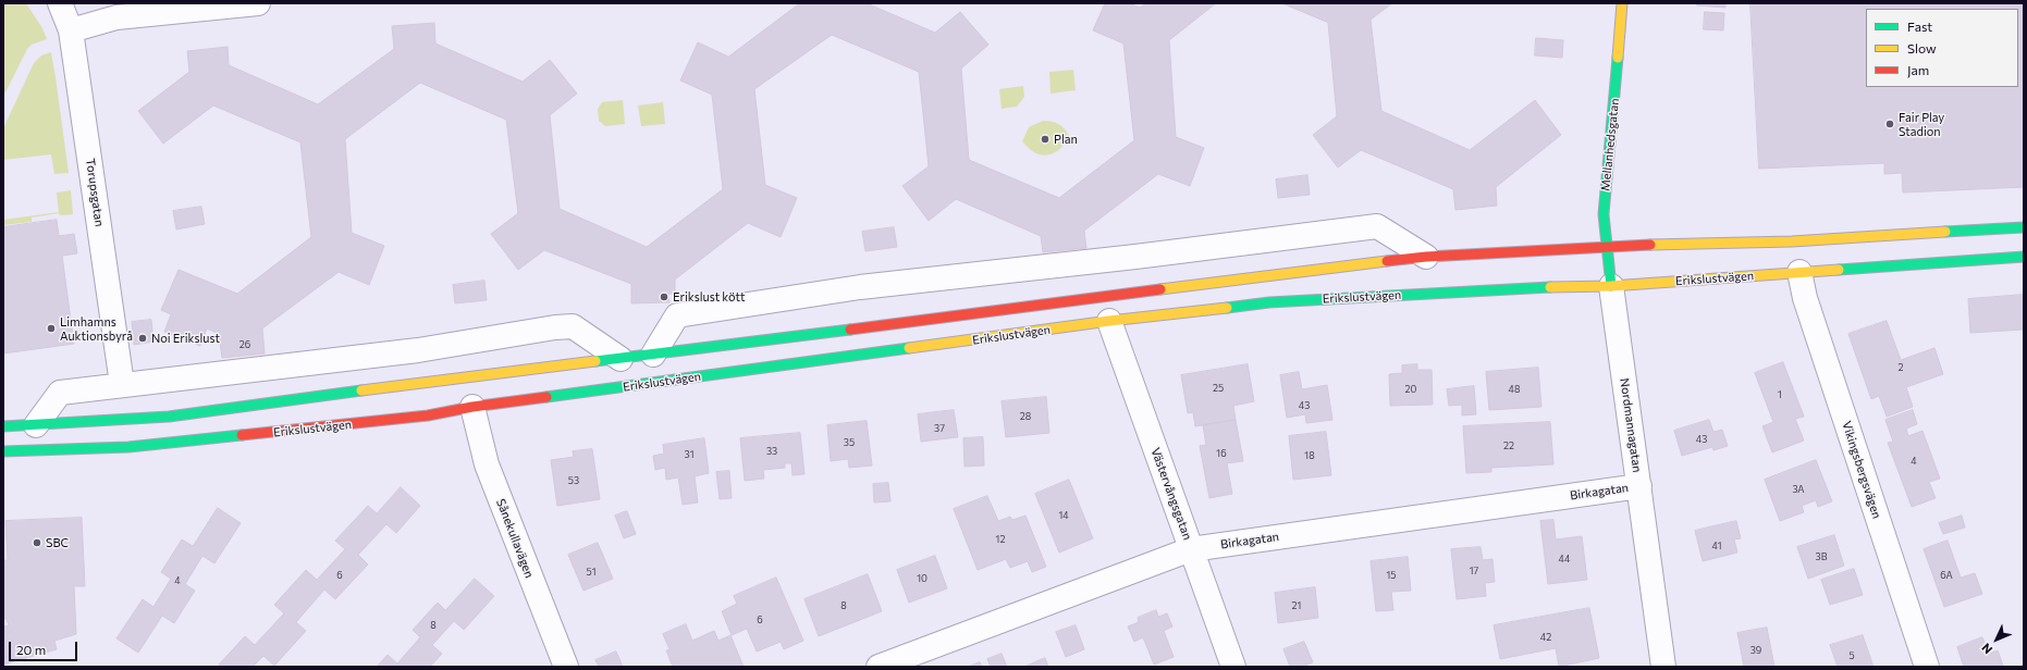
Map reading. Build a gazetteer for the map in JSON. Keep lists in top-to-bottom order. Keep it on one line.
{"streets":{"street":["Mellanhedsgatan","Torupsgatan","Erikslustvägen","Nordmannagatan","Vikingsbergsvägen","Birkagatan","Västervångsgatan","Sånekullavägen"]},"crossings":[["Mellanhedsgatan","Erikslustvägen"],["Mellanhedsgatan","Nordmannagatan"],["Erikslustvägen","Nordmannagatan"],["Erikslustvägen","Vikingsbergsvägen"],["Erikslustvägen","Västervångsgatan"],["Erikslustvägen","Sånekullavägen"],["Nordmannagatan","Birkagatan"],["Birkagatan","Västervångsgatan"]],"places":["Fair Play Stadion","Plan","Erikslust kött","Limhamns Auktionsbyrå","Noi Erikslust","SBC"],"house_numbers":["26","2","25","20","48","1","43","28","37","43","35","22","33","16","31","18","4","53","3A","14","12","41","3B","44","17","51","6","15","6A","10","4","8","21","6","8","42","39","5"],"legend":["Fast","Slow","Jam"],"scale_bar":"20 m","north":"bottom left"}
